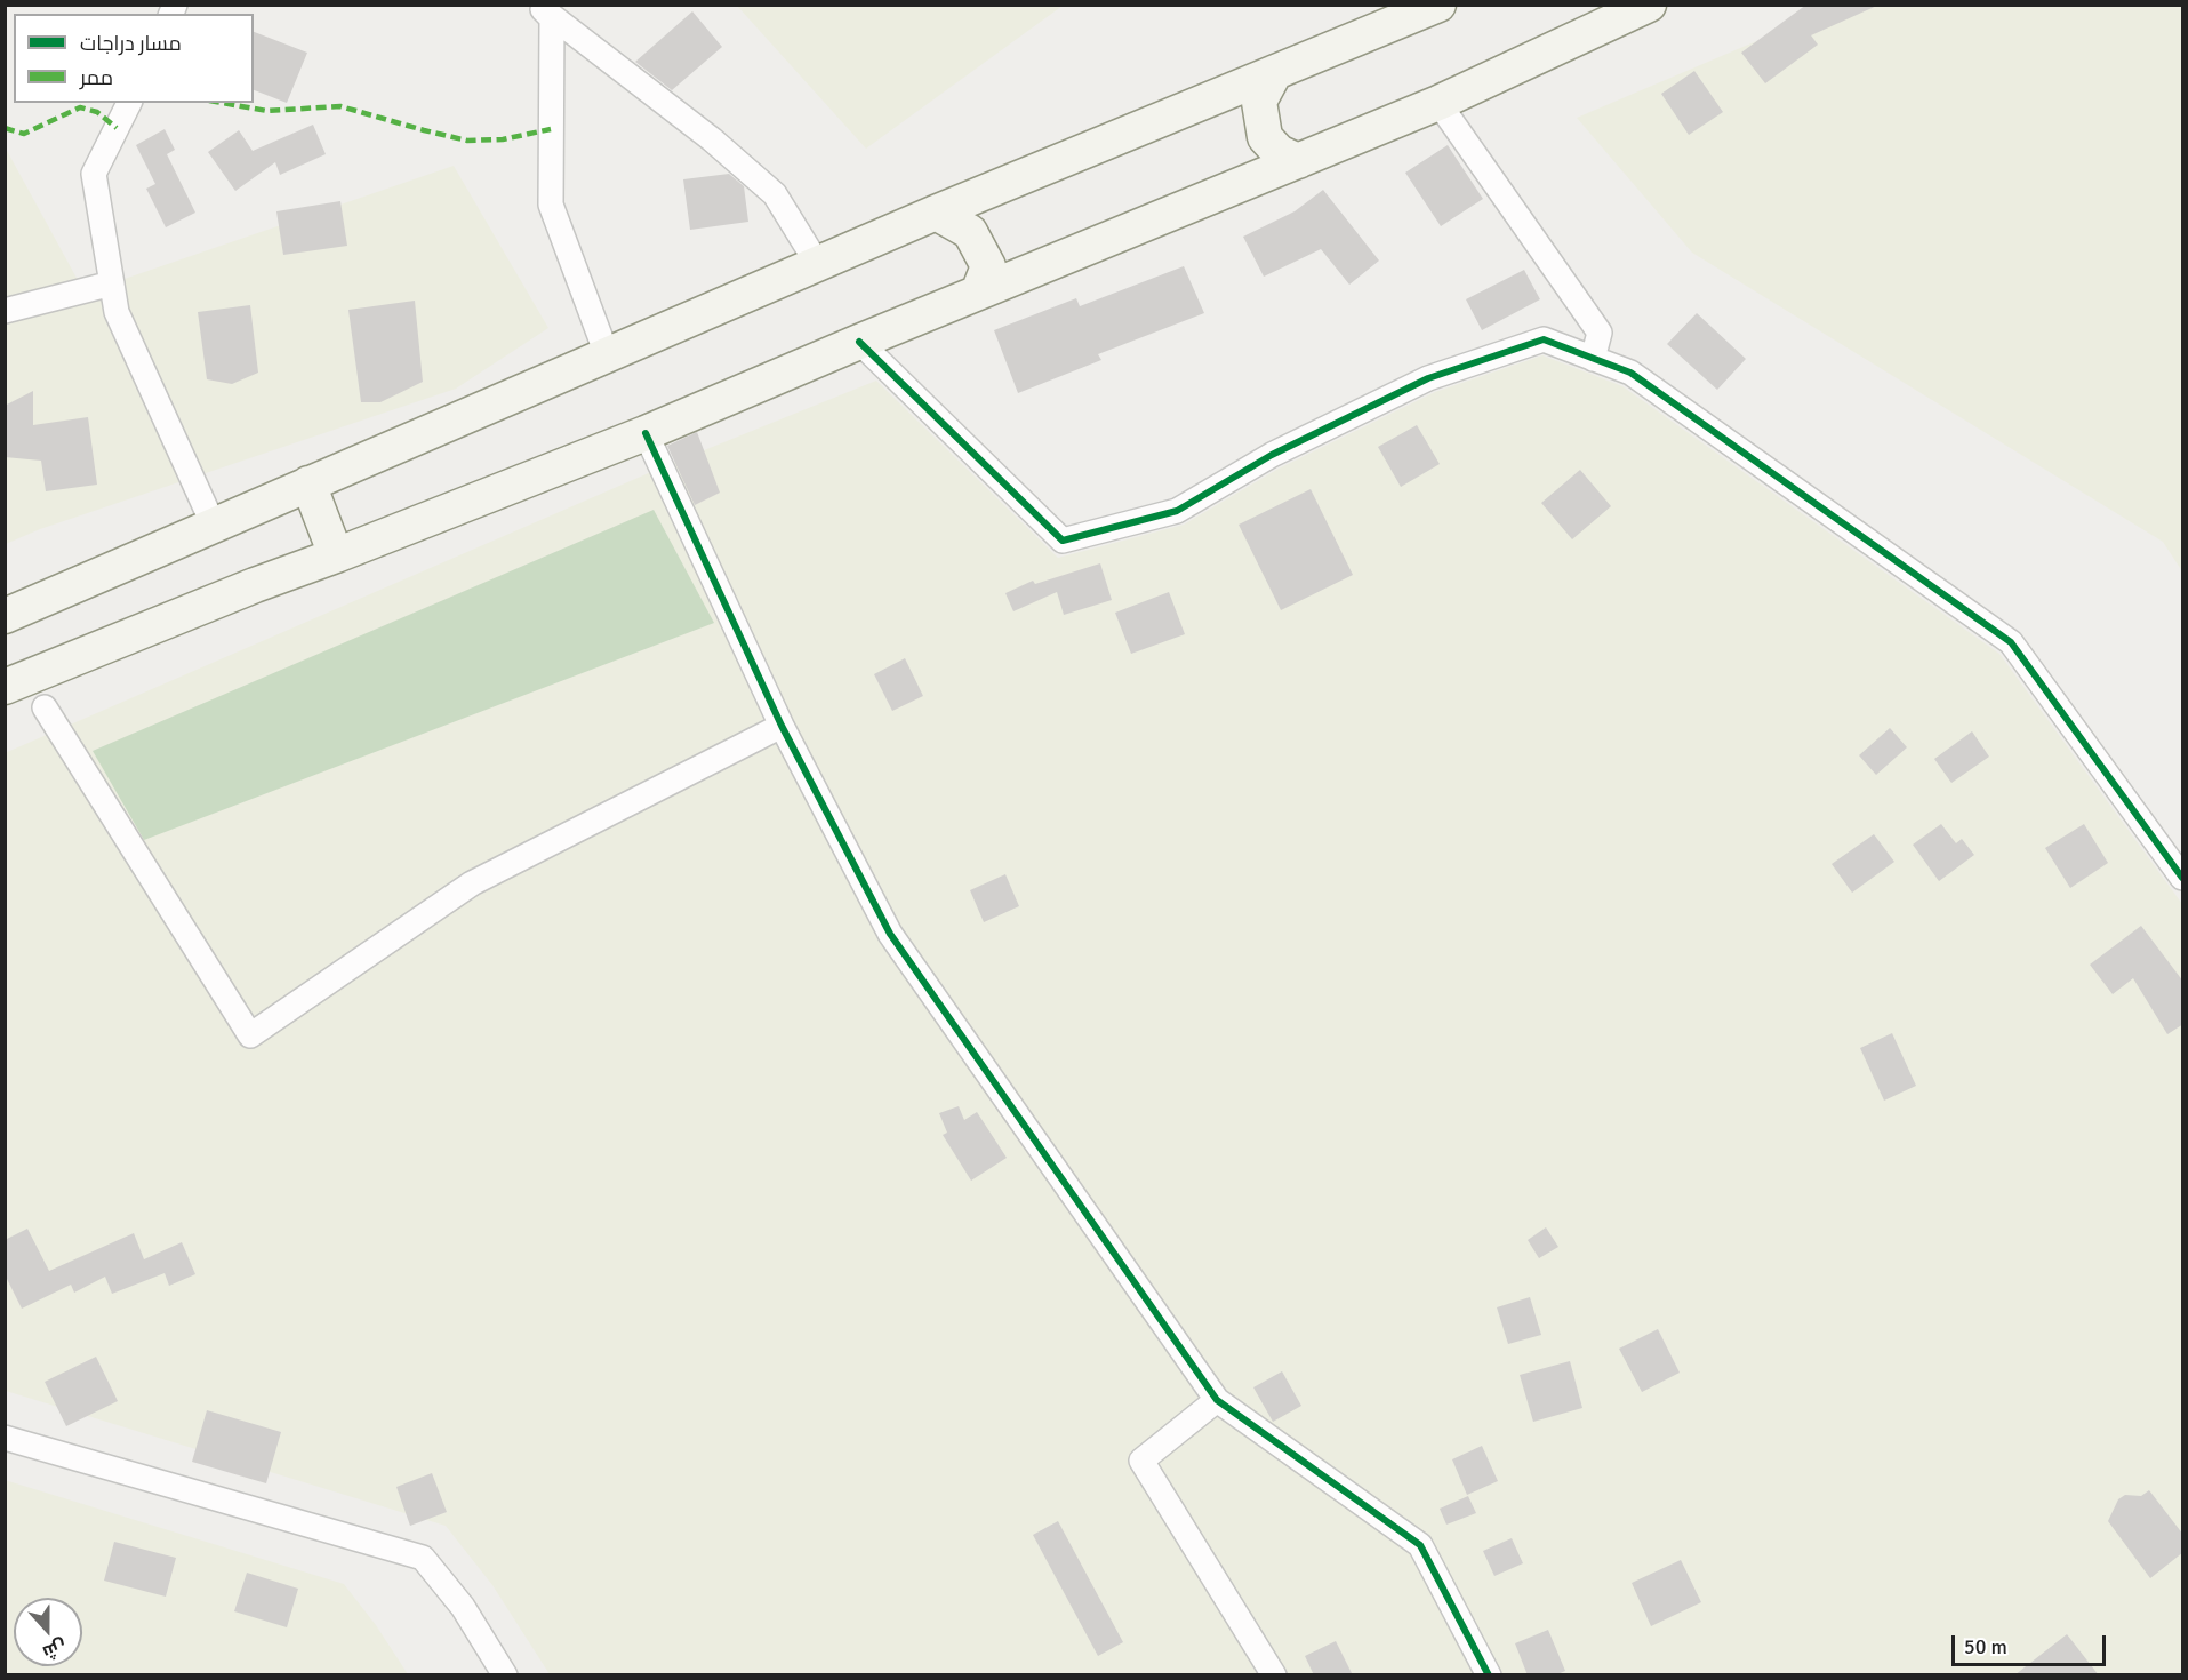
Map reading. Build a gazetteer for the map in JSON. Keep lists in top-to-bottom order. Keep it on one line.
{"legend":["مسار دراجات","ممر"],"scale_bar":"50 m","north":"bottom"}
